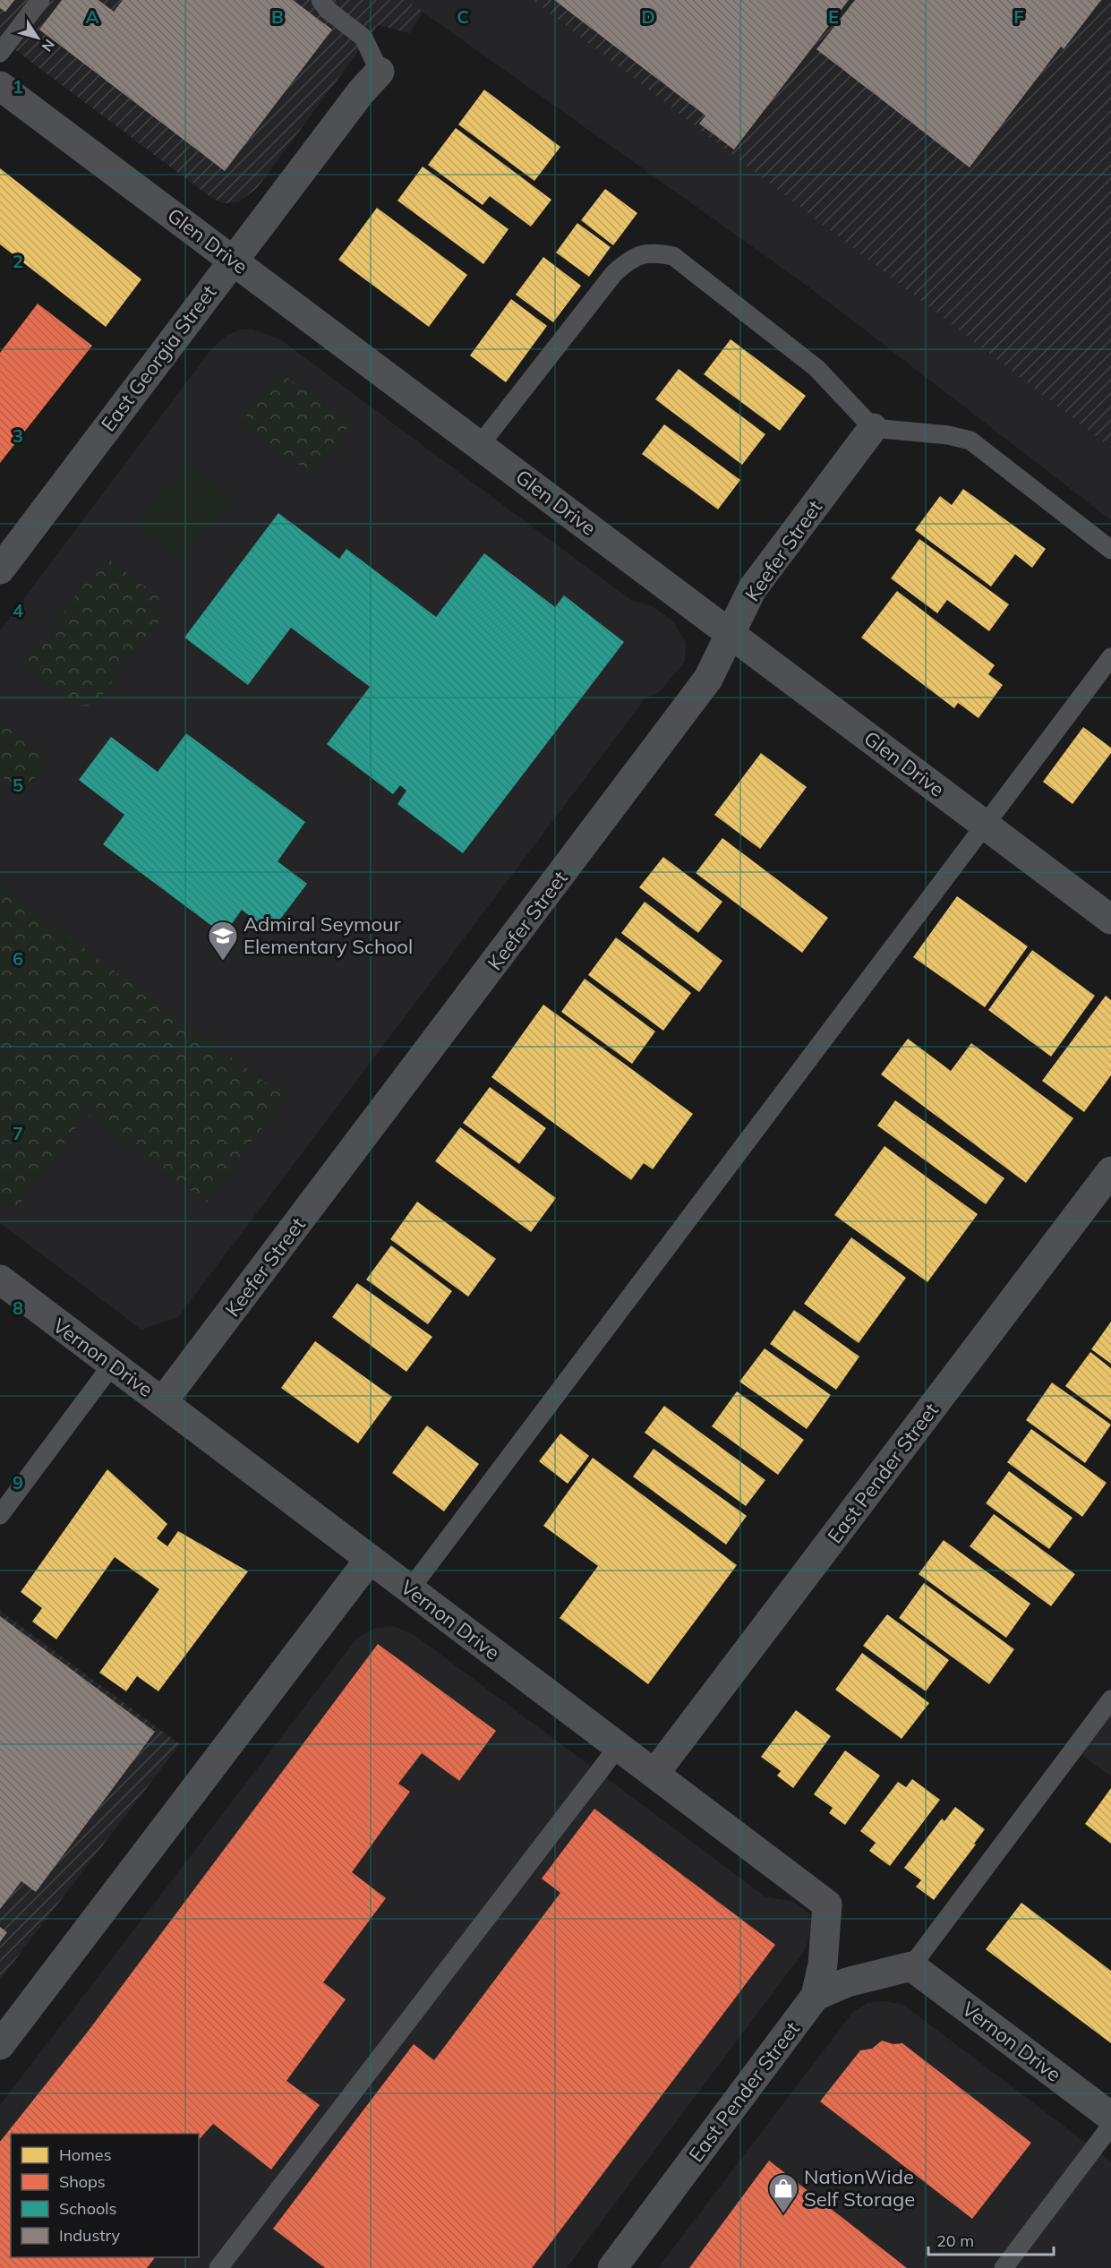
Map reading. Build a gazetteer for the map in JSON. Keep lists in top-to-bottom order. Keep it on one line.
{"streets":{"street":["Glen Drive","East Georgia Street","Keefer Street","Vernon Drive","East Pender Street"]},"crossings":[["Glen Drive","East Georgia Street"],["Glen Drive","Keefer Street"],["Keefer Street","Vernon Drive"],["Vernon Drive","East Pender Street"]],"places":{"school or university":["Admiral Seymour Elementary School"],"shop":["NationWide Self Storage"]},"legend":["Homes","Shops","Schools","Industry"],"scale_bar":"20 m","north":"bottom right","grid":{"columns":["A","B","C","D","E","F"],"rows":["1","2","3","4","5","6","7","8","9"]}}
